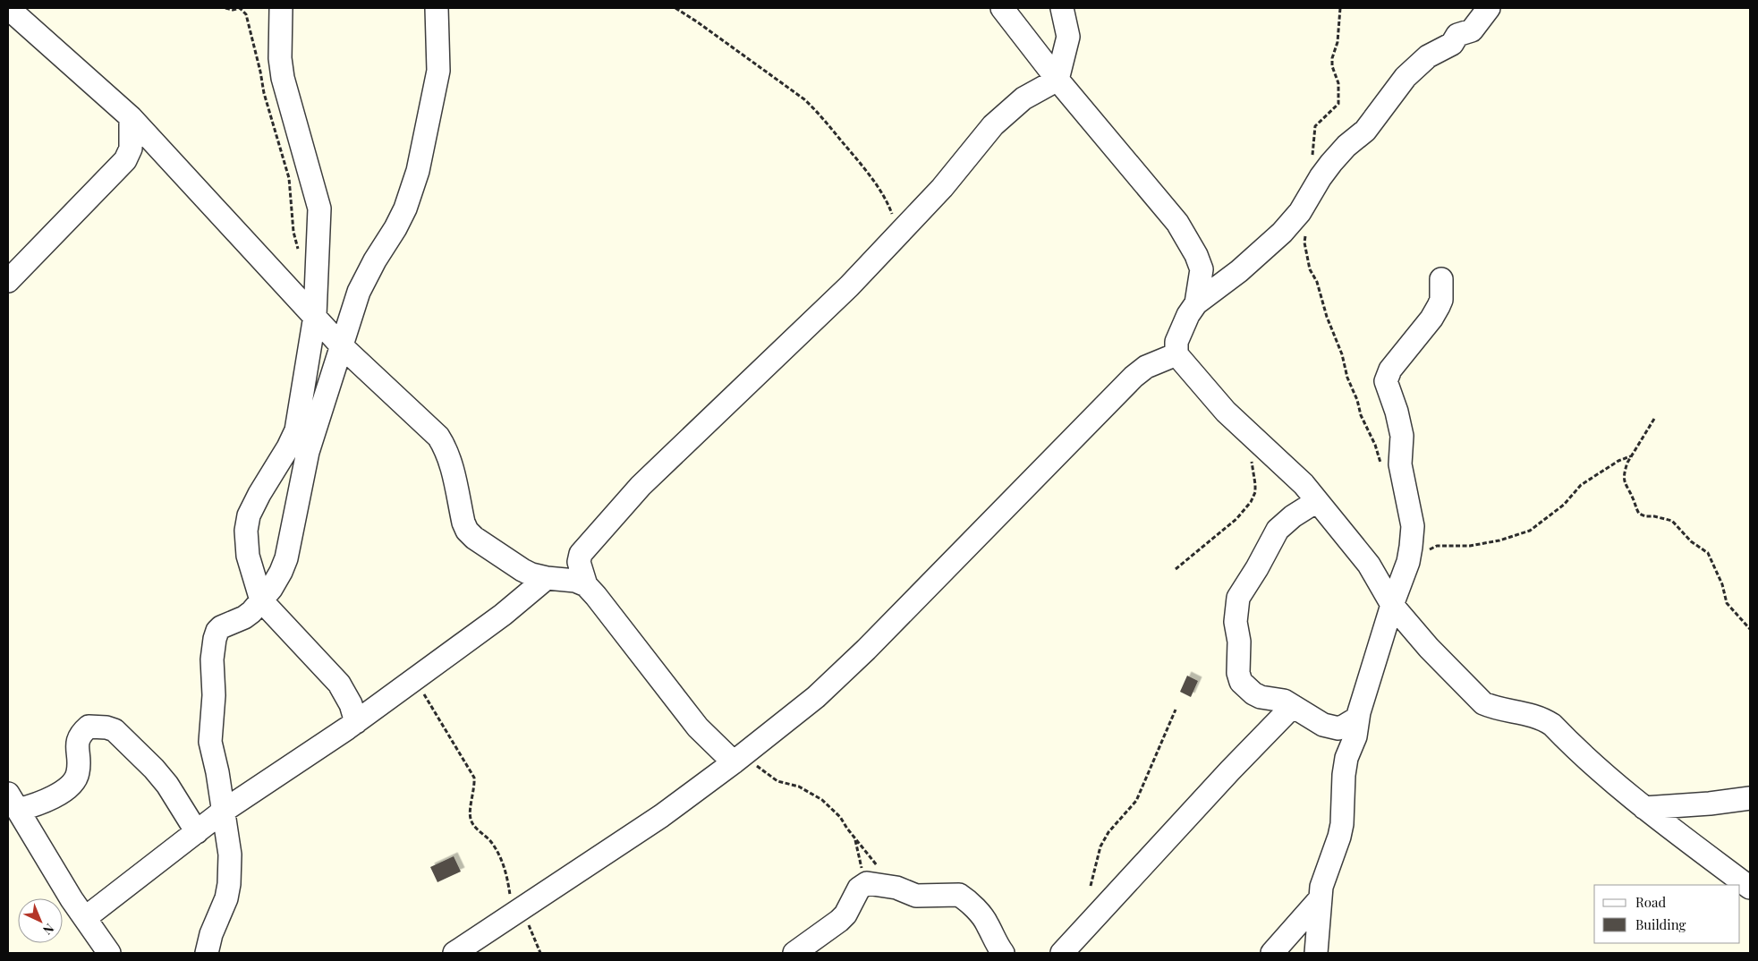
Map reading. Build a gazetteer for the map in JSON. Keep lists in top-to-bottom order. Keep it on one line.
{"legend":["Road","Building"],"north":"bottom right"}
